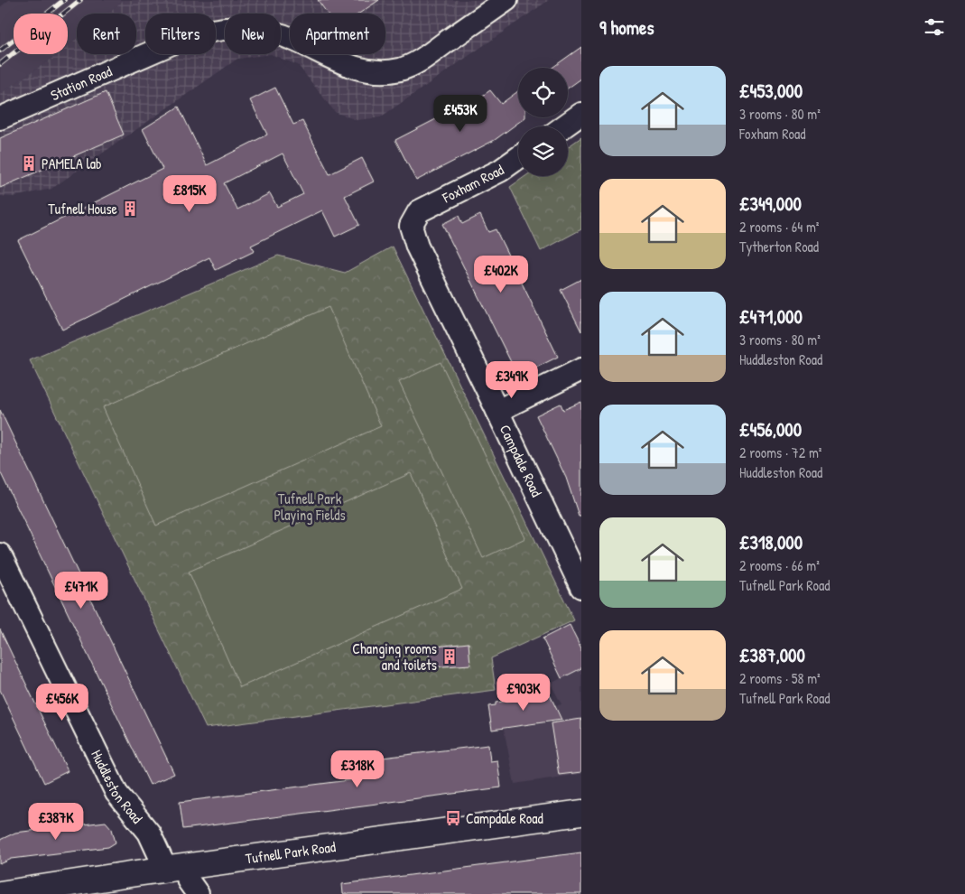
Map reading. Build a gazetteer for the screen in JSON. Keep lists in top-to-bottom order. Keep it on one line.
{"streets":{"street":["Station Road","Foxham Road","Campdale Road","Huddleston Road","Tufnell Park Road"]},"crossings":[["Foxham Road","Campdale Road"],["Huddleston Road","Tufnell Park Road"]],"parks":["Tufnell Park Playing Fields"],"places":{"building":["PAMELA lab","Tufnell House","Changing rooms and toilets"],"bus stop":["Campdale Road"]},"page":{"heading":"9 homes","chip":["Buy","Rent","Filters","New","Apartment"],"list":[{"name":"£453,000","note":"3 rooms · 80 m² · Foxham Road"},{"name":"£349,000","note":"2 rooms · 64 m² · Tytherton Road"},{"name":"£471,000","note":"3 rooms · 80 m² · Huddleston Road"},{"name":"£456,000","note":"2 rooms · 72 m² · Huddleston Road"},{"name":"£318,000","note":"2 rooms · 66 m² · Tufnell Park Road"},{"name":"£387,000","note":"2 rooms · 58 m² · Tufnell Park Road"}],"price":["£453K","£815K","£402K","£349K","£471K","£903K","£456K","£318K","£387K"]}}
